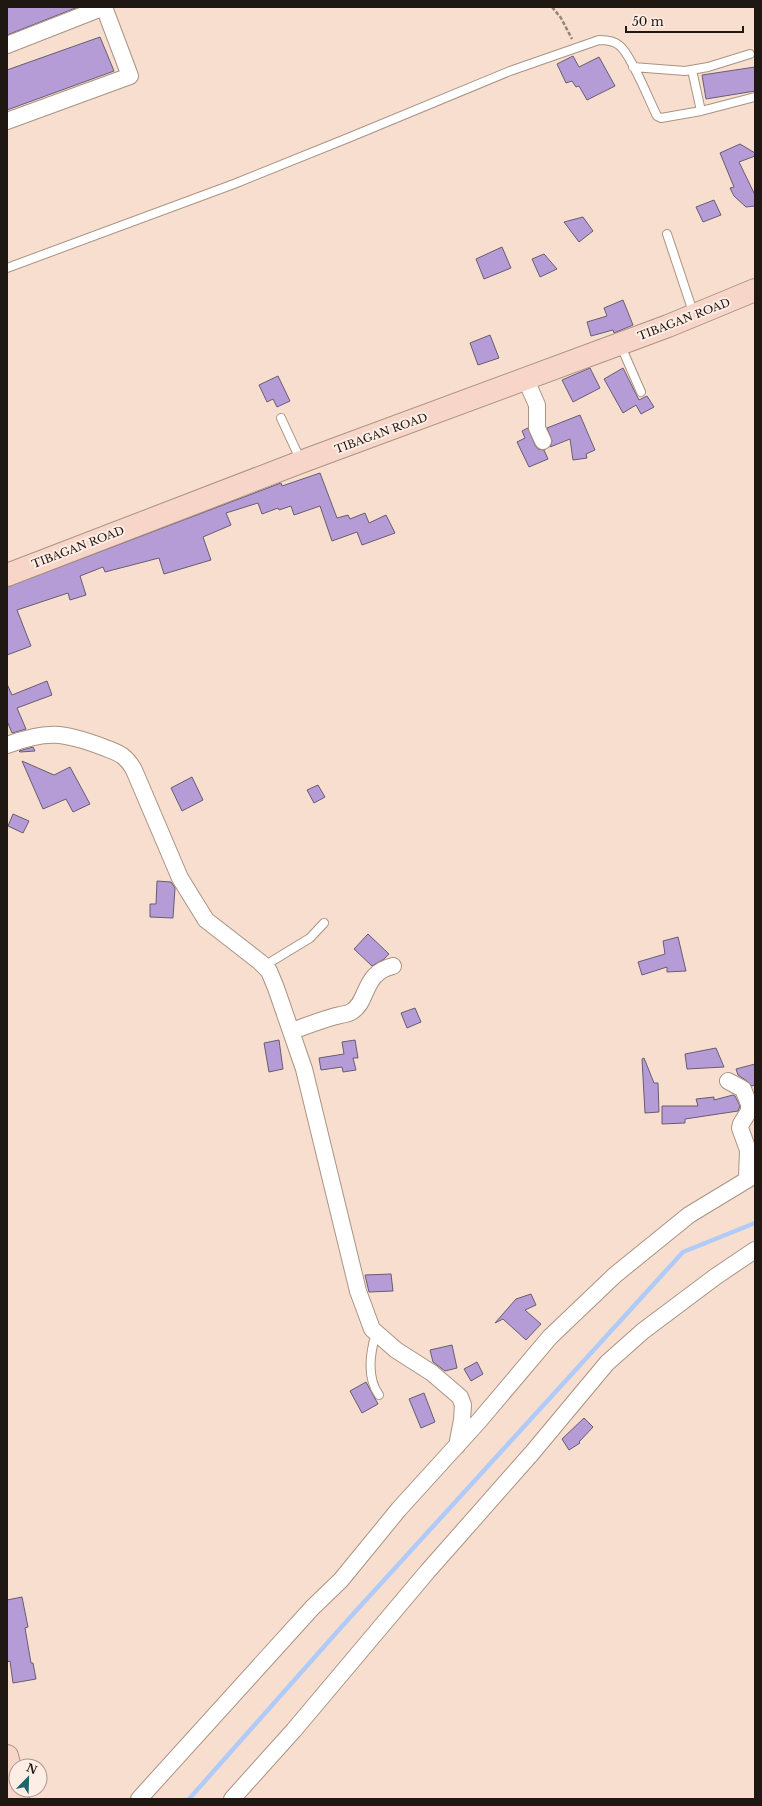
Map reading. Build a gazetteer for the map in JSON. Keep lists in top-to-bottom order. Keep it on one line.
{"streets":{"main road":["TIBAGAN ROAD"]},"scale_bar":"50 m","north":"top right"}
